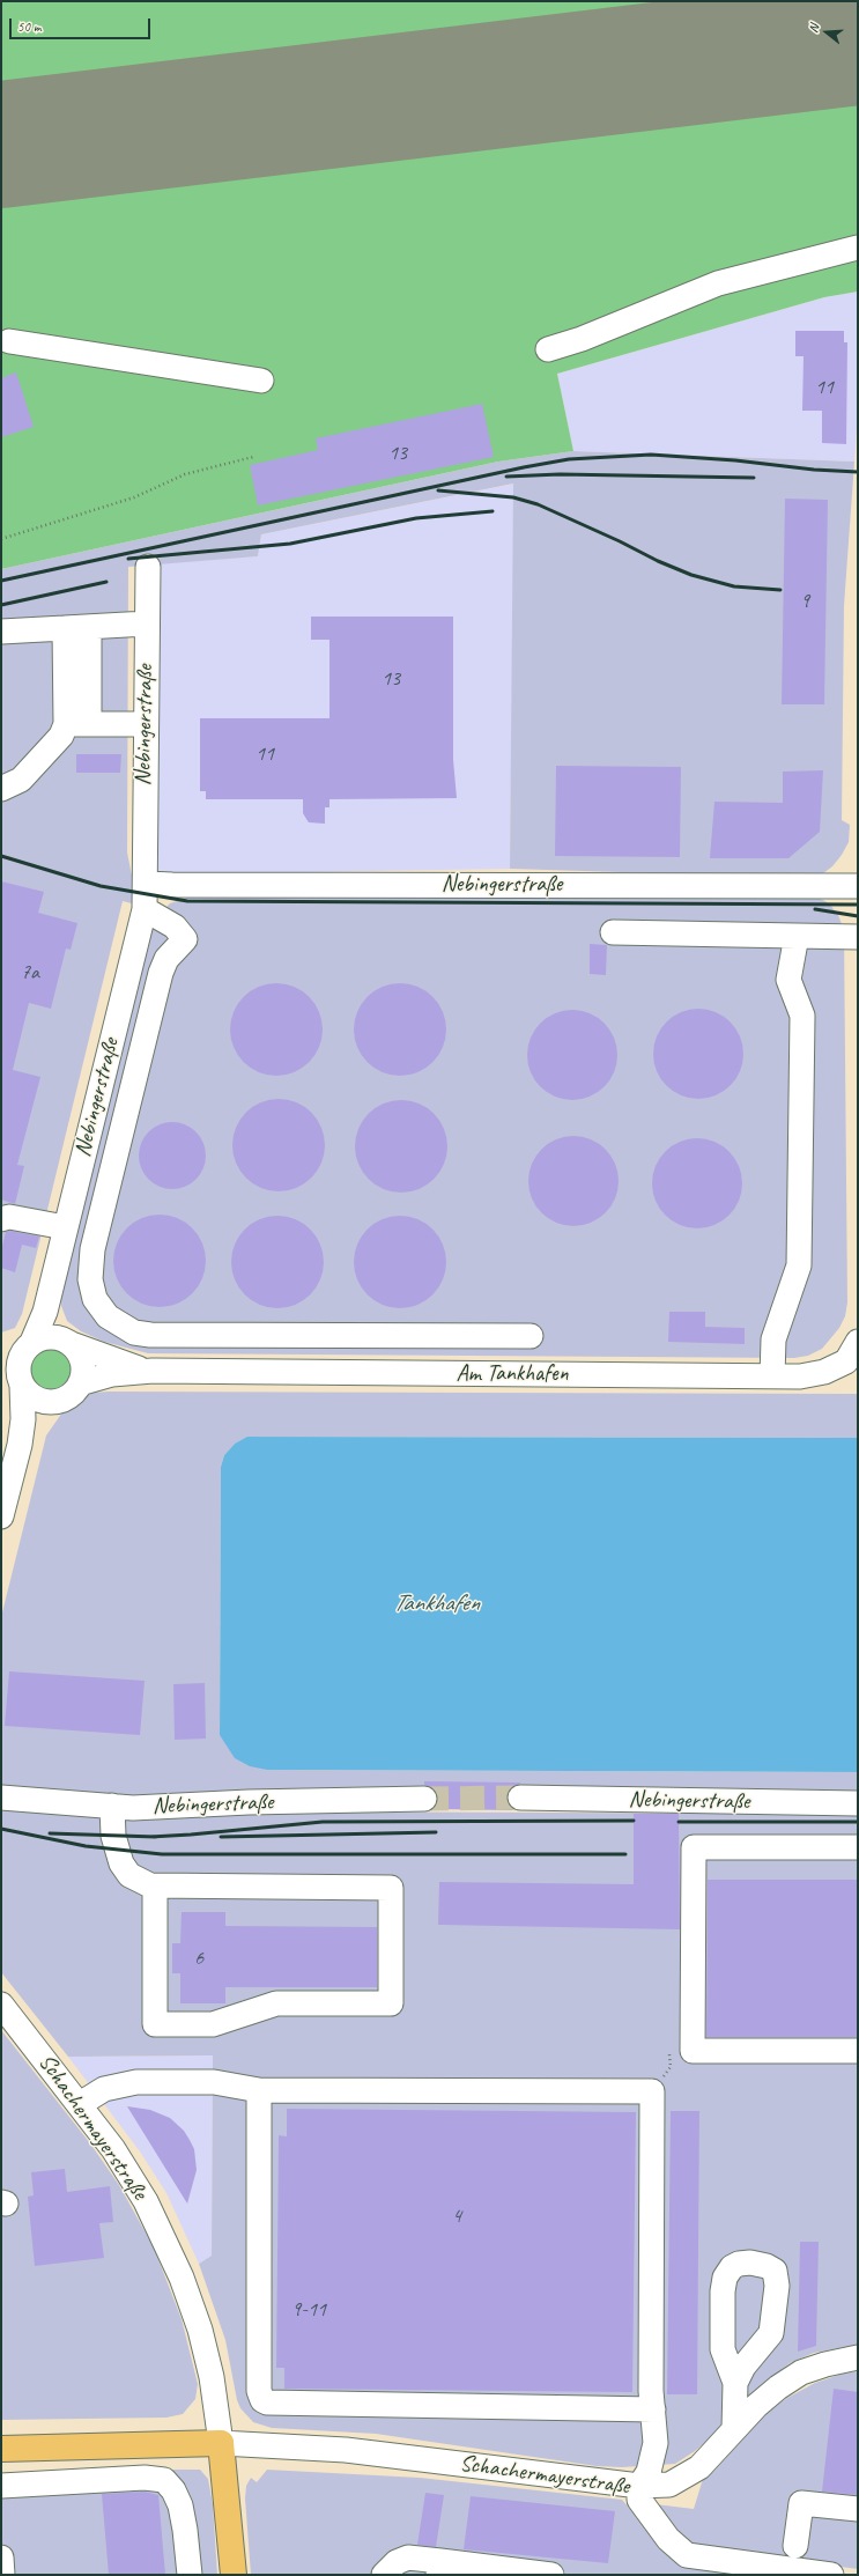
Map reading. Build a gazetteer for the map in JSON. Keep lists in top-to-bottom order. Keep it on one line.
{"streets":{"main road":["Schachermayerstraße"],"street":["Nebingerstraße","Am Tankhafen"]},"crossings":[["Nebingerstraße","Am Tankhafen"]],"water":["Tankhafen"],"house_numbers":["11","13","9","13","11","7a","6","4","9-11"],"scale_bar":"50 m","north":"left"}
